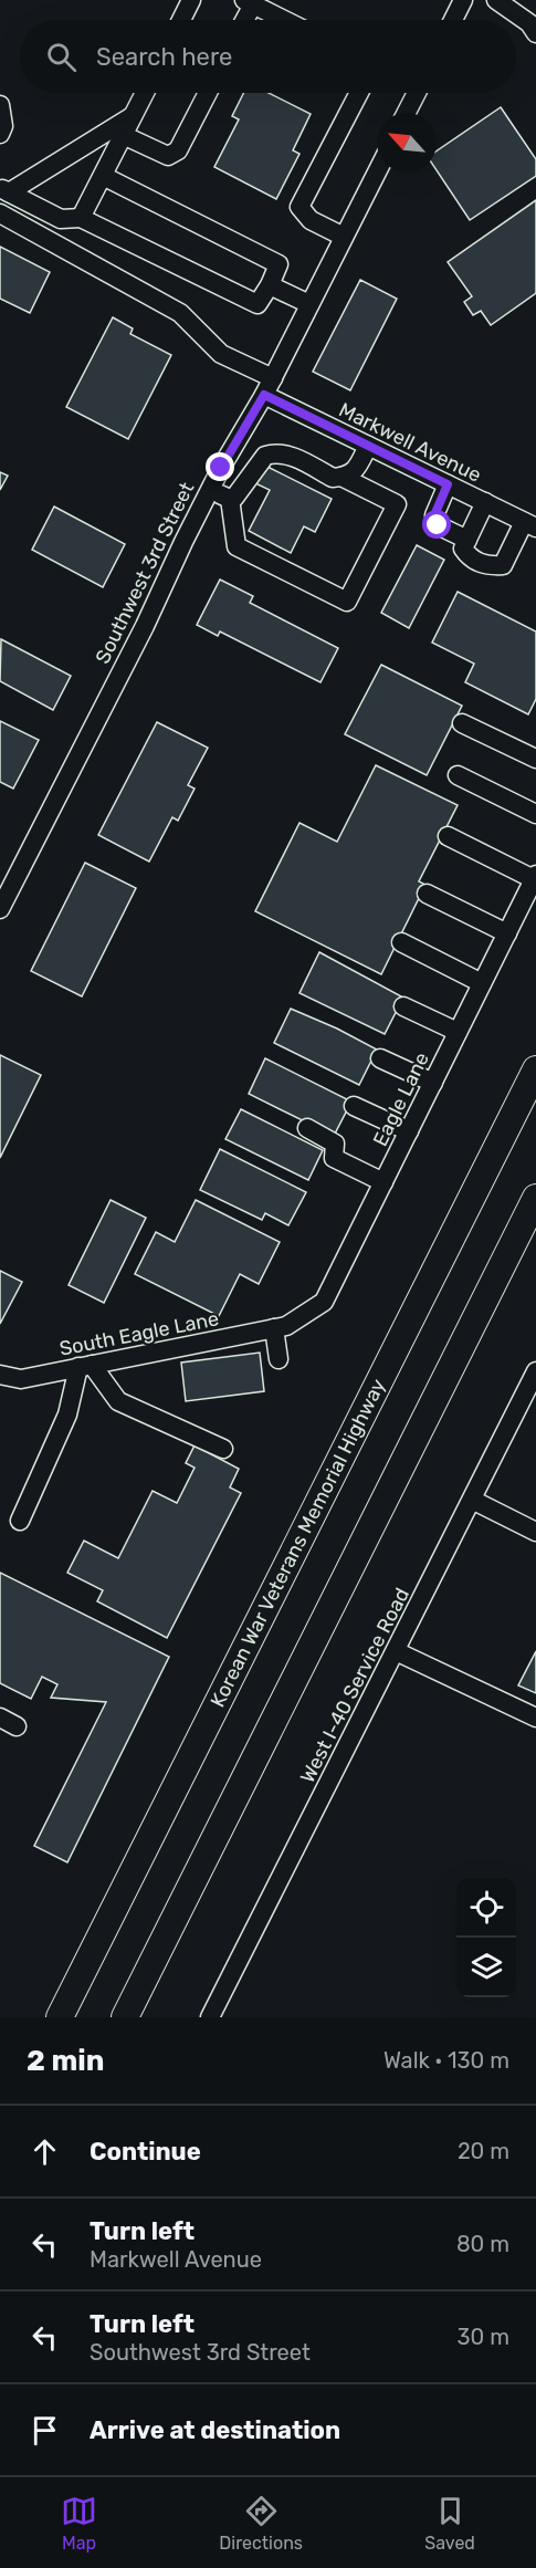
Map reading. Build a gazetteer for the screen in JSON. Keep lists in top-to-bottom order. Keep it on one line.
{"streets":{"highway":["Korean War Veterans Memorial Highway"],"street":["Markwell Avenue","Southwest 3rd Street","Eagle Lane","South Eagle Lane","West I-40 Service Road"]},"crossings":[["Markwell Avenue","Southwest 3rd Street"],["Eagle Lane","South Eagle Lane"]],"north":"top left","page":{"search":"Search here","heading":["2 min","Walk · 130 m"],"list":[["Continue","20 m"],["Turn left","Markwell Avenue","80 m"],["Turn left","Southwest 3rd Street","30 m"],"Arrive at destination"],"nav":["Map","Directions","Saved"]}}
